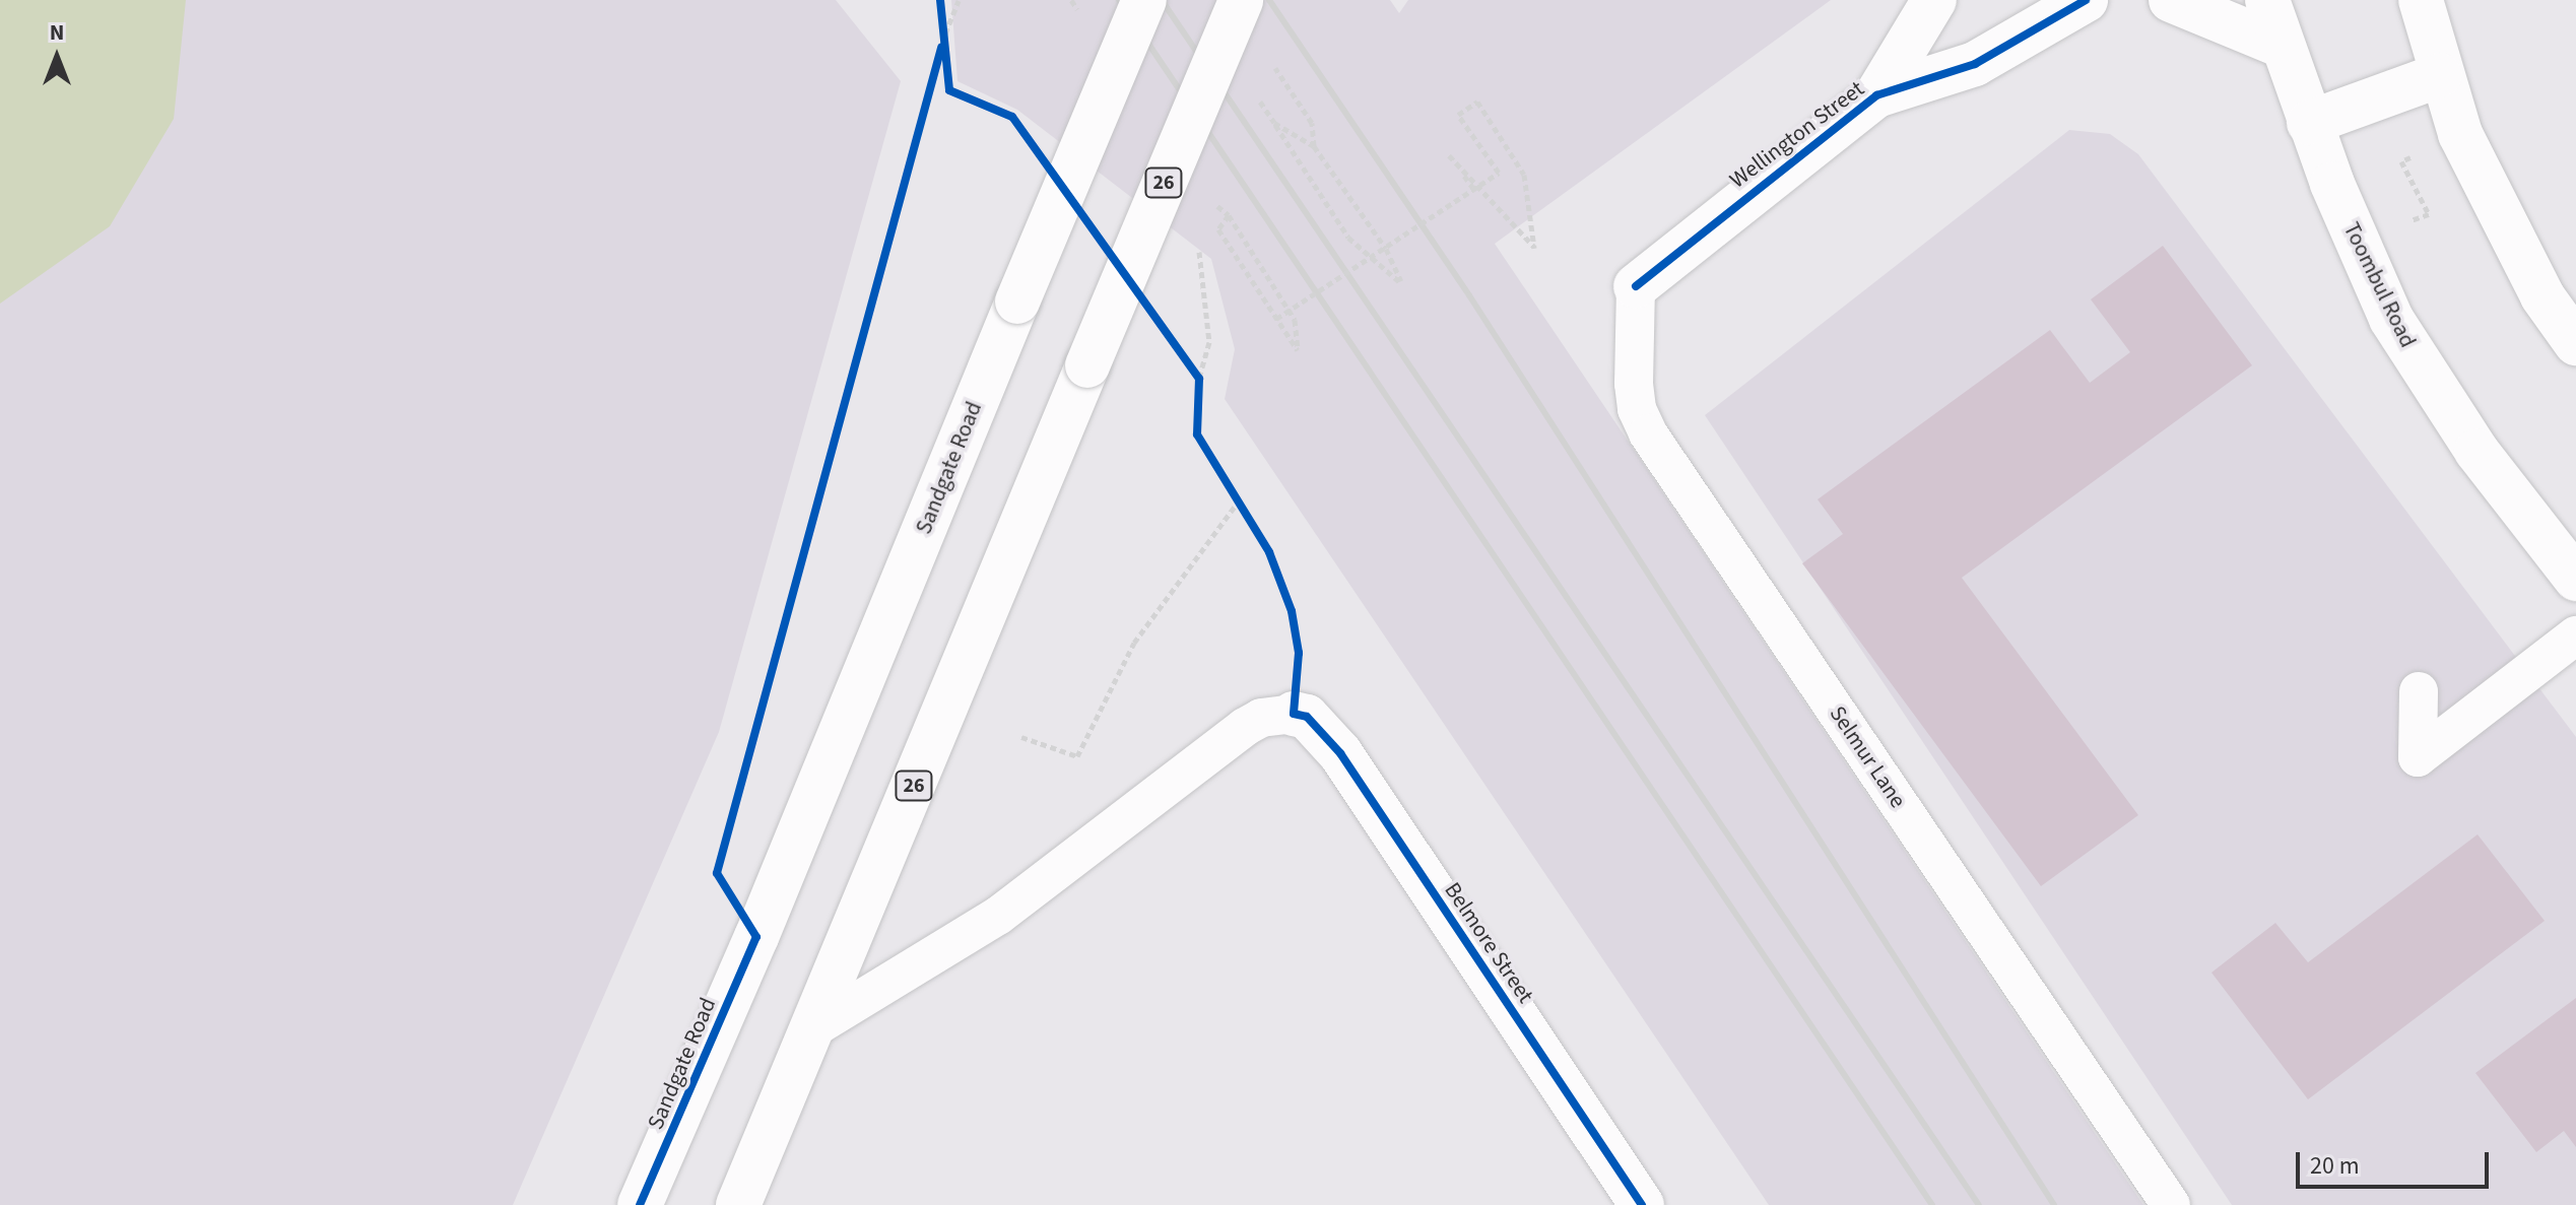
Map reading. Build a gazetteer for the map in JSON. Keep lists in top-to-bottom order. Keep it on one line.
{"streets":{"main road":["Wellington Street","26","Toombul Road","Sandgate Road","Belmore Street"],"lane":["Selmur Lane"]},"crossings":[["Wellington Street","Selmur Lane"]],"scale_bar":"20 m","north":"top"}
